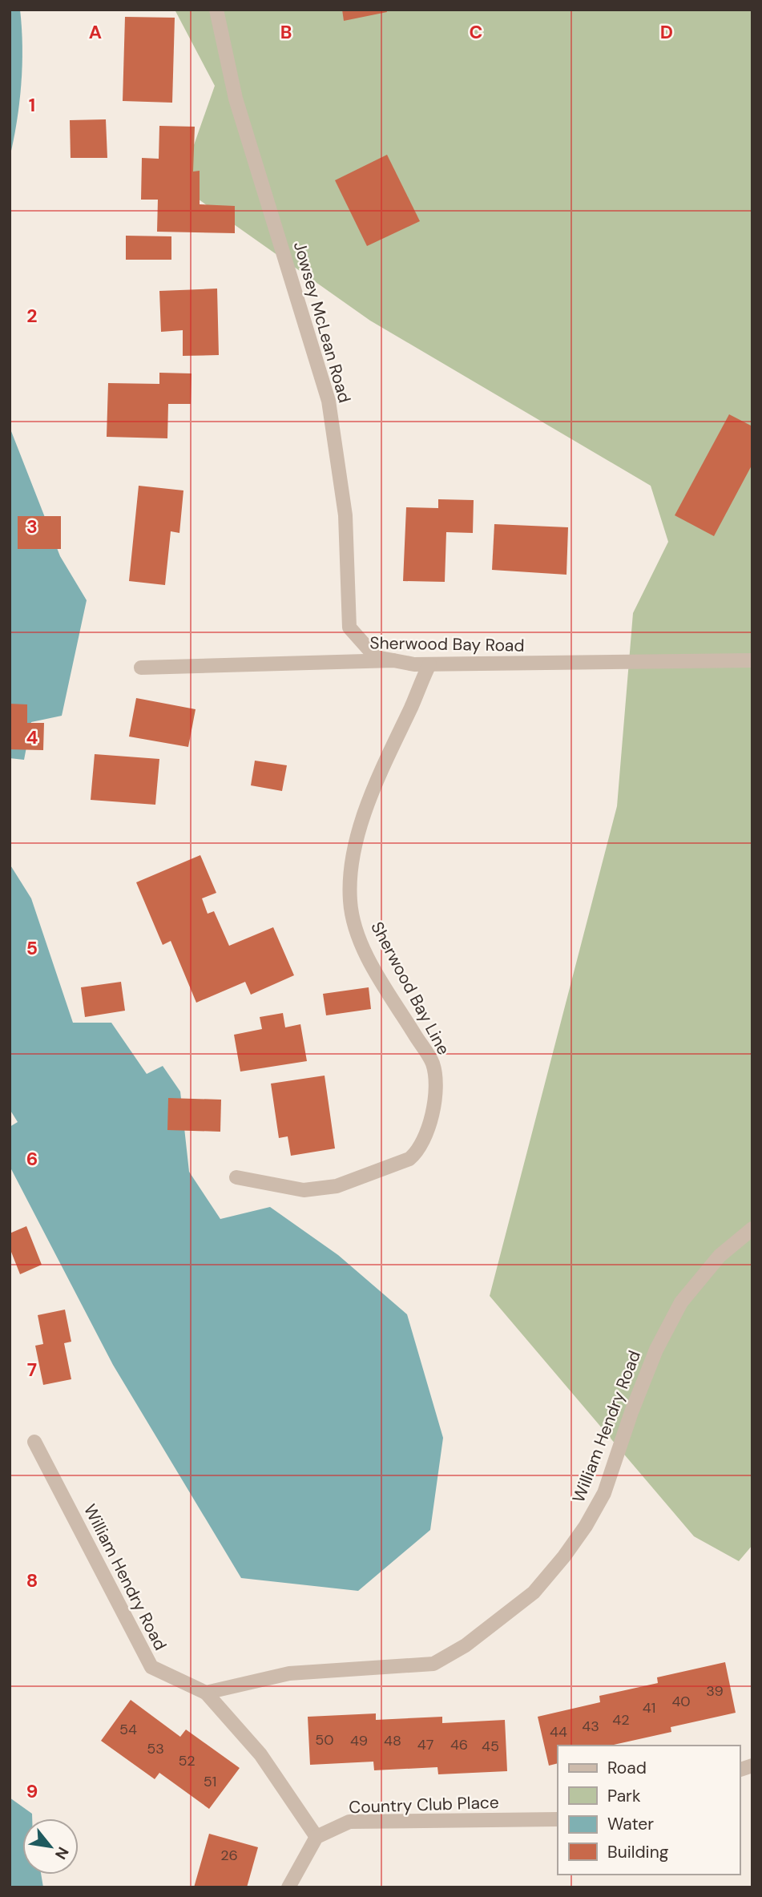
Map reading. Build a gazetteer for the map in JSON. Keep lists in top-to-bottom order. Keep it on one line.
{"streets":{"street":["Jowsey McLean Road","Sherwood Bay Road","Sherwood Bay Line","William Hendry Road","Country Club Place"]},"crossings":[["Jowsey McLean Road","Sherwood Bay Road"],["Sherwood Bay Road","Sherwood Bay Line"]],"house_numbers":["39","40","41","42","43","54","44","50","49","48","47","46","45","53","52","51","26"],"legend":["Road","Park","Water","Building"],"north":"bottom right","grid":{"columns":["A","B","C","D"],"rows":["1","2","3","4","5","6","7","8","9"]}}
